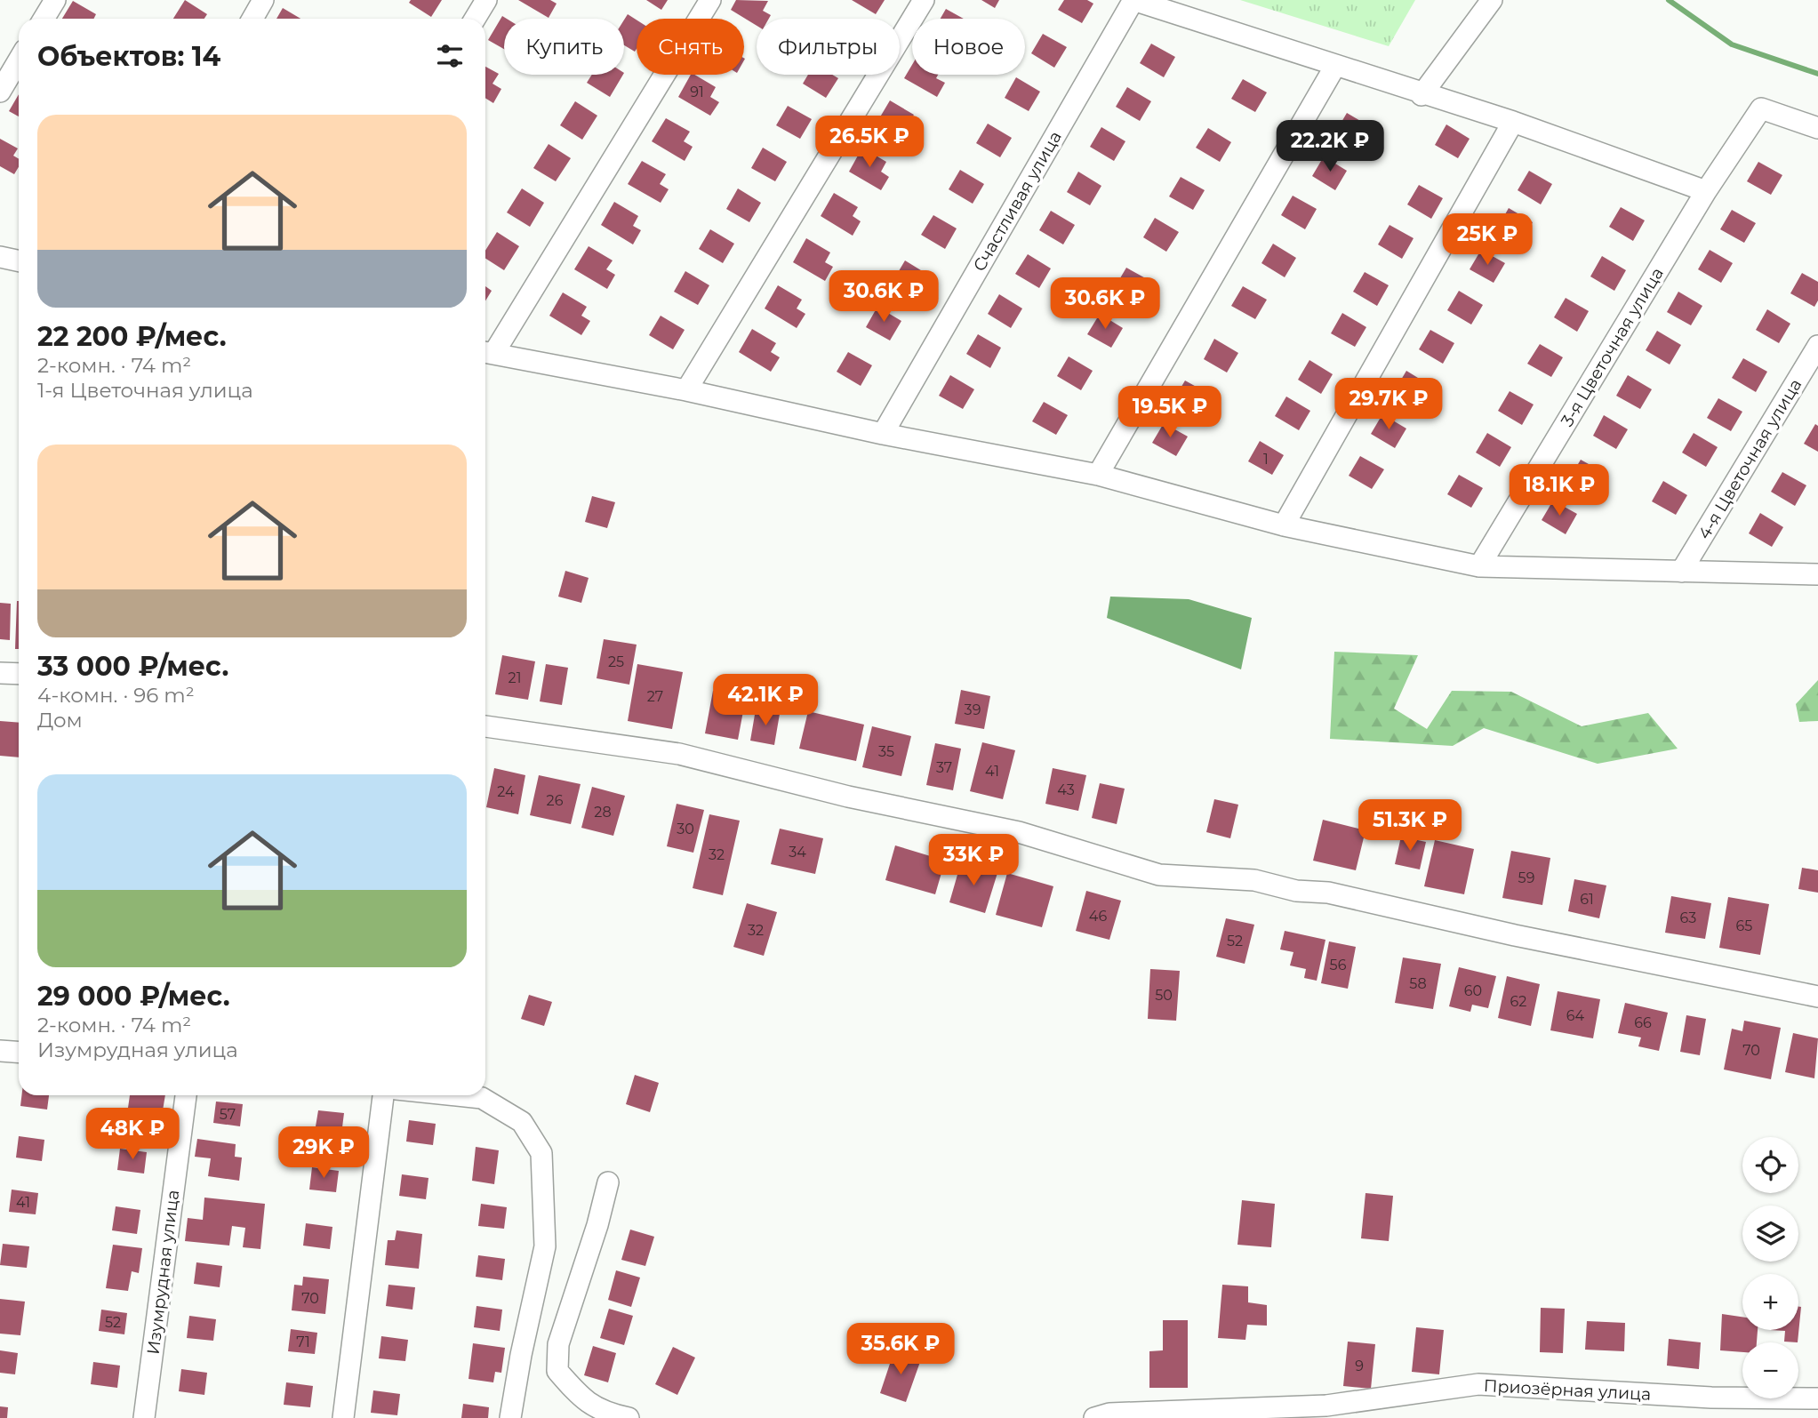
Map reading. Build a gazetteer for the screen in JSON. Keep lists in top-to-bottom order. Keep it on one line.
{"streets":{"street":["Счастливая улица","3-я Цветочная улица","4-я Цветочная улица","Изумрудная улица","Приозёрная улица"]},"house_numbers":["91","1","25","21","27","39","35","37","41","43","24","26","28","30","34","32","59","61","46","63","65","32","52","56","58","60","50","62","64","66","70","57","41","70","52","71","9"],"page":{"chip":["Купить","Снять","Фильтры","Новое"],"heading":"Объектов: 14","list":[{"name":"22 200 ₽/мес.","note":"2-комн. · 74 m² · 1-я Цветочная улица"},{"name":"33 000 ₽/мес.","note":"4-комн. · 96 m² · Дом"},{"name":"29 000 ₽/мес.","note":"2-комн. · 74 m² · Изумрудная улица"}],"price":["26.5K ₽","22.2K ₽","25K ₽","30.6K ₽","30.6K ₽","29.7K ₽","19.5K ₽","18.1K ₽","42.1K ₽","51.3K ₽","33K ₽","48K ₽","29K ₽","35.6K ₽"],"map_buttons":["+","−"]}}
